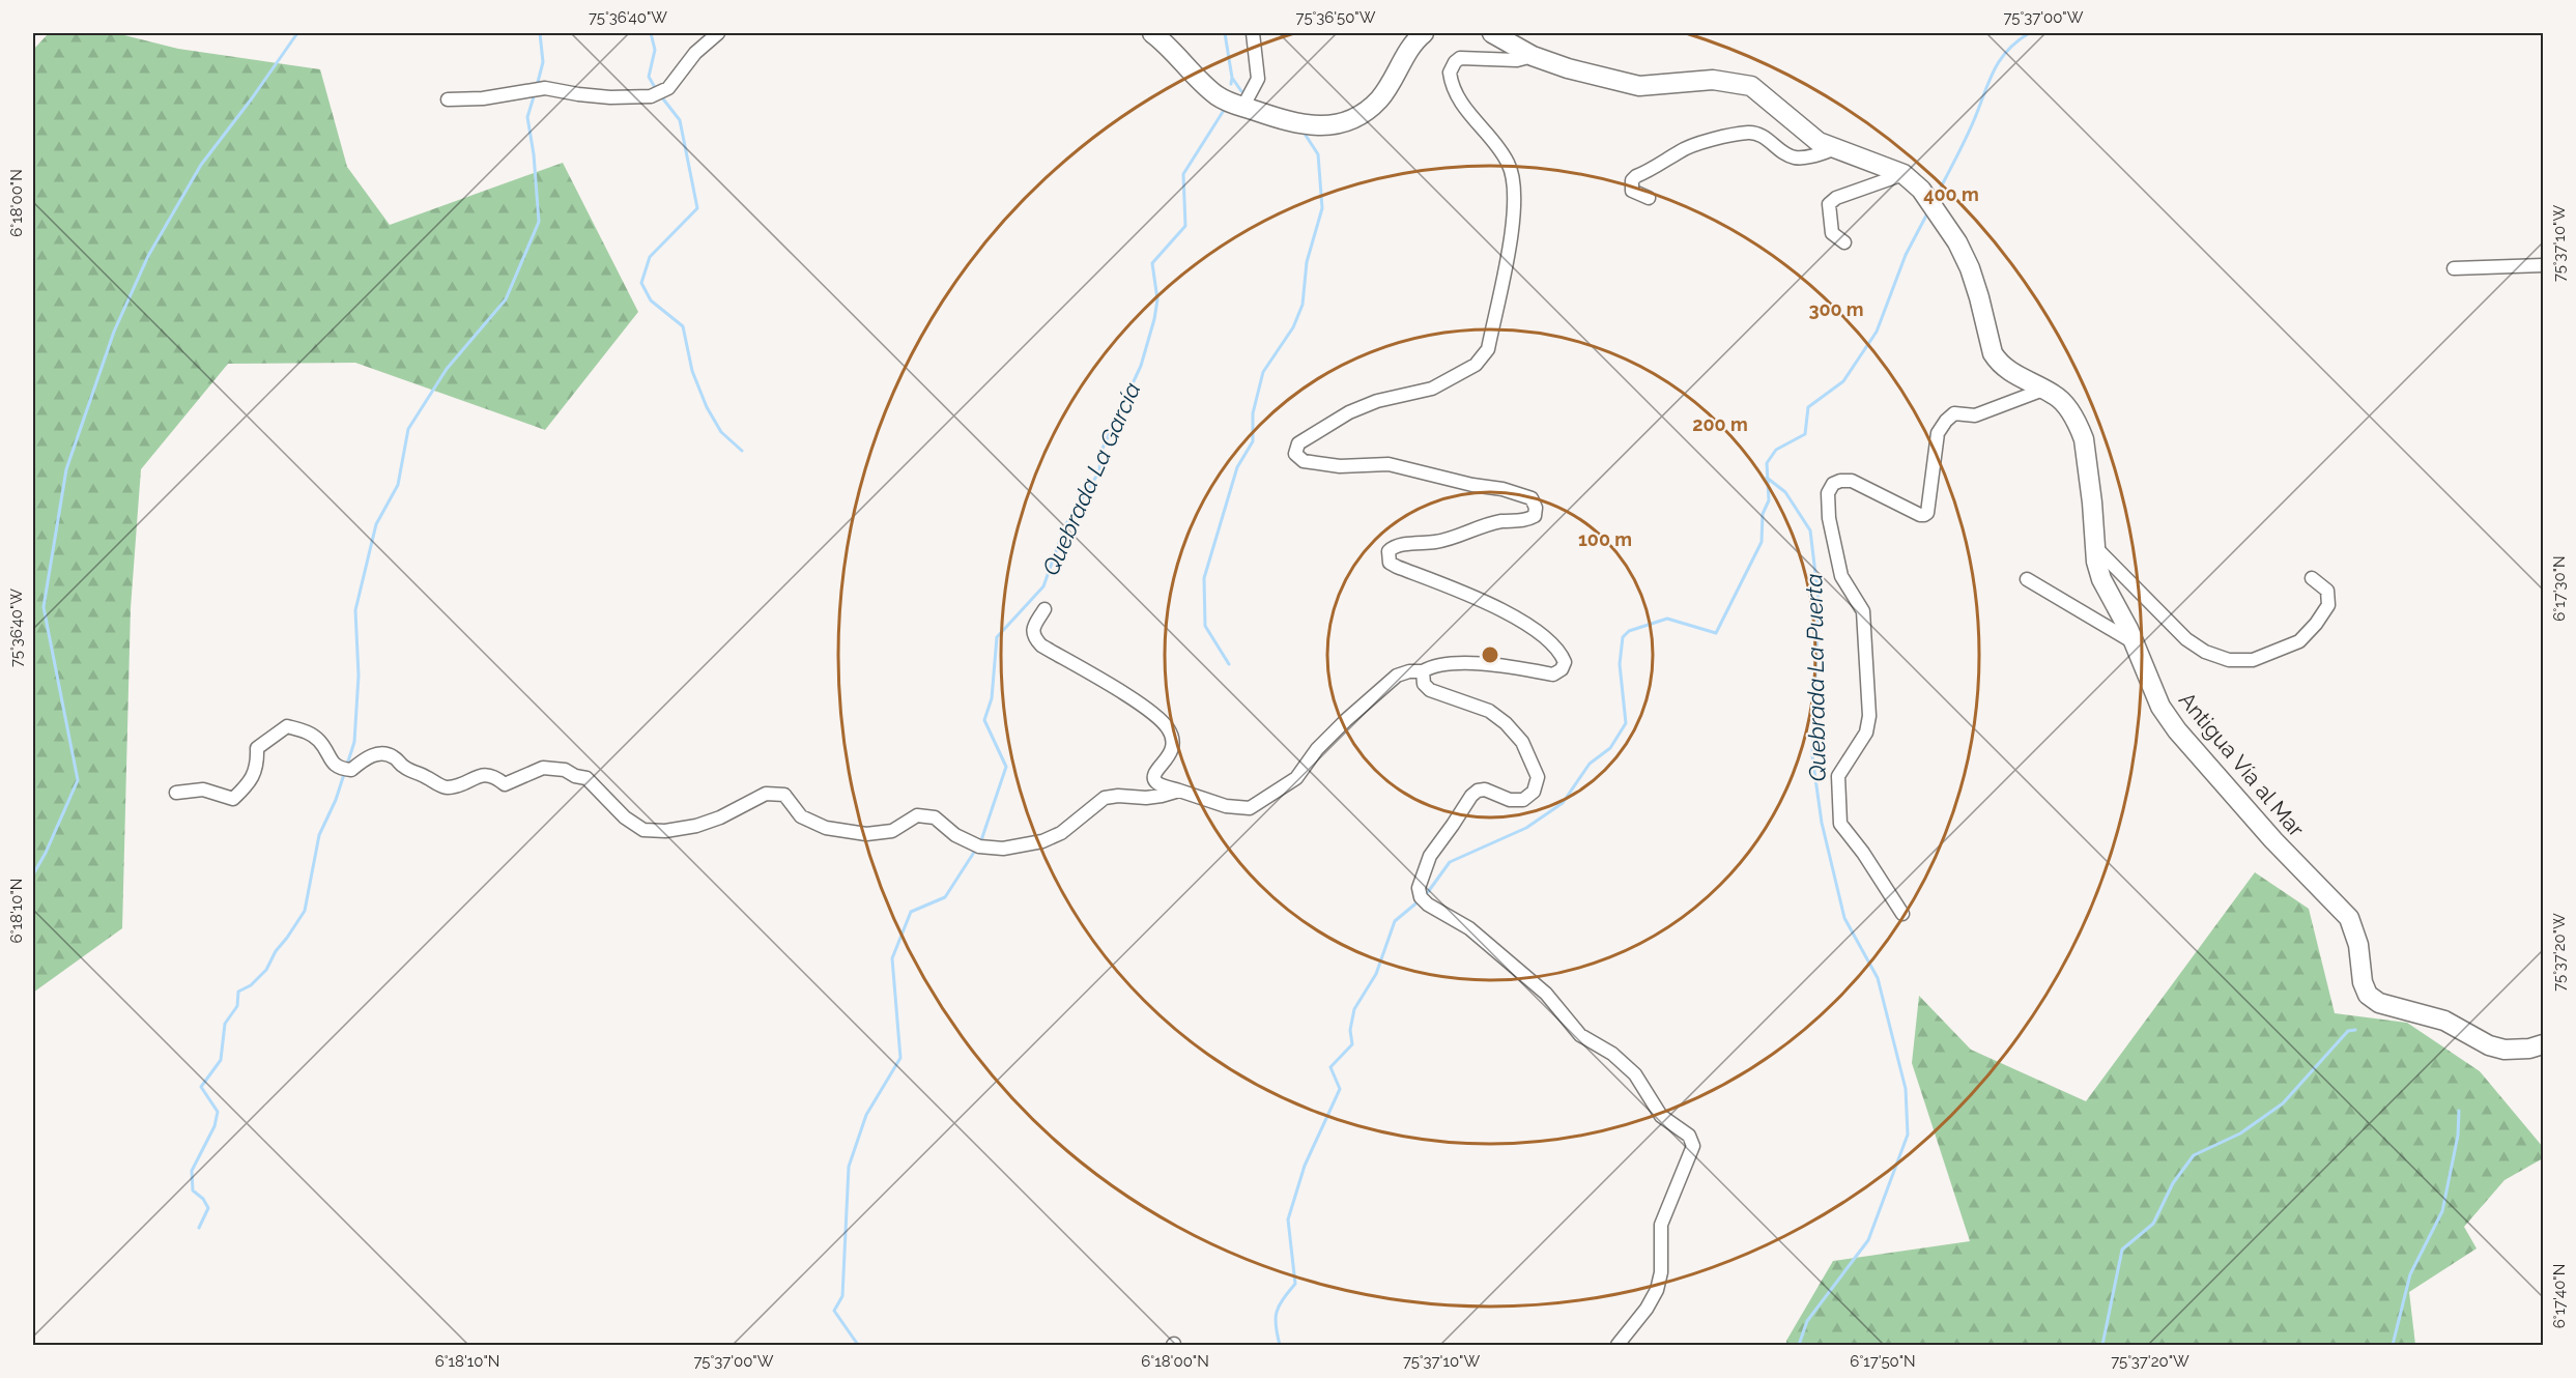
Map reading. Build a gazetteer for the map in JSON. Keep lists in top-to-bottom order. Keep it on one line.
{"streets":{"main road":["Antigua Vía al Mar"]},"water":["Quebrada La García","Quebrada La Puerta"],"coordinates":["75°36'40\"W","75°36'50\"W","75°37'00\"W","6°18'00\"N","75°37'10\"W","6°17'30\"N","6°18'10\"N","75°37'20\"W","6°17'40\"N","6°17'50\"N"],"rings":["400 m","300 m","200 m","100 m"]}
